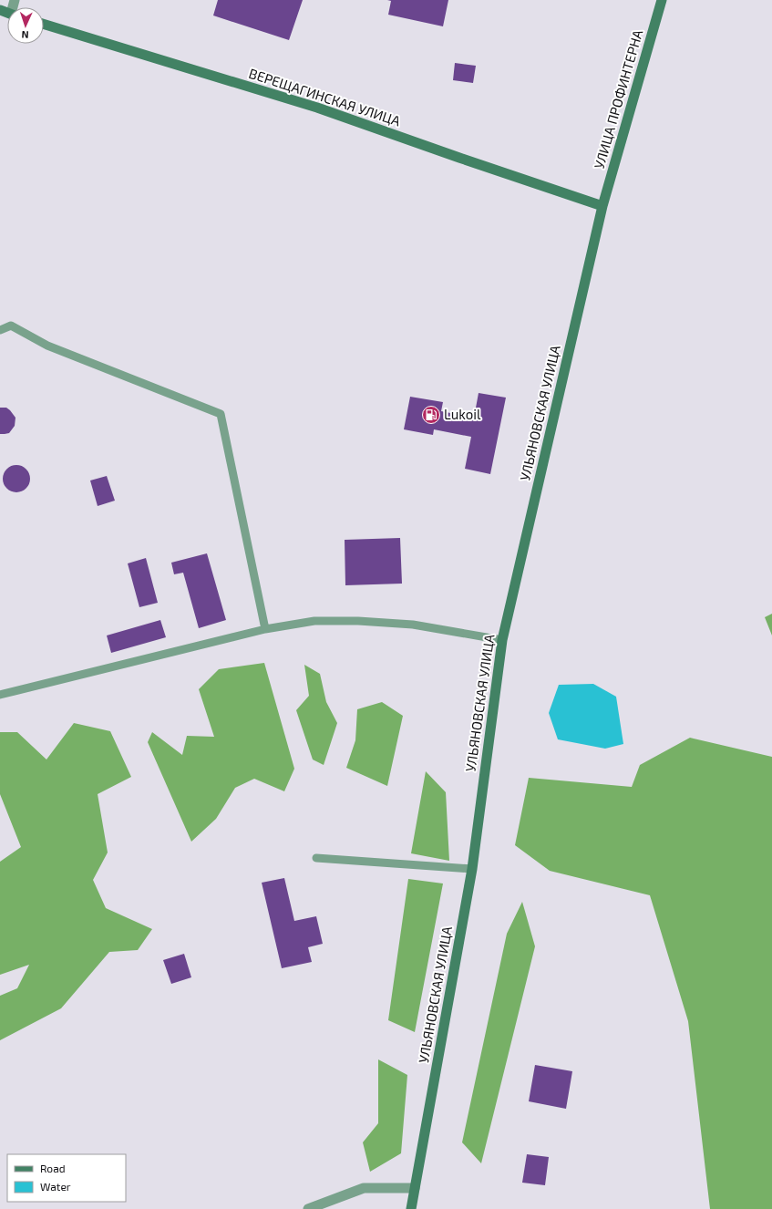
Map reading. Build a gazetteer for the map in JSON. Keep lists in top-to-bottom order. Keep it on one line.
{"streets":{"main road":["ВЕРЕЩАГИНСКАЯ УЛИЦА","УЛИЦА ПРОФИНТЕРНА","УЛЬЯНОВСКАЯ УЛИЦА"]},"crossings":[["ВЕРЕЩАГИНСКАЯ УЛИЦА","УЛИЦА ПРОФИНТЕРНА"],["ВЕРЕЩАГИНСКАЯ УЛИЦА","УЛЬЯНОВСКАЯ УЛИЦА"],["УЛИЦА ПРОФИНТЕРНА","УЛЬЯНОВСКАЯ УЛИЦА"]],"places":{"fuel station":["Lukoil"]},"legend":["Road","Water"],"north":"bottom"}
